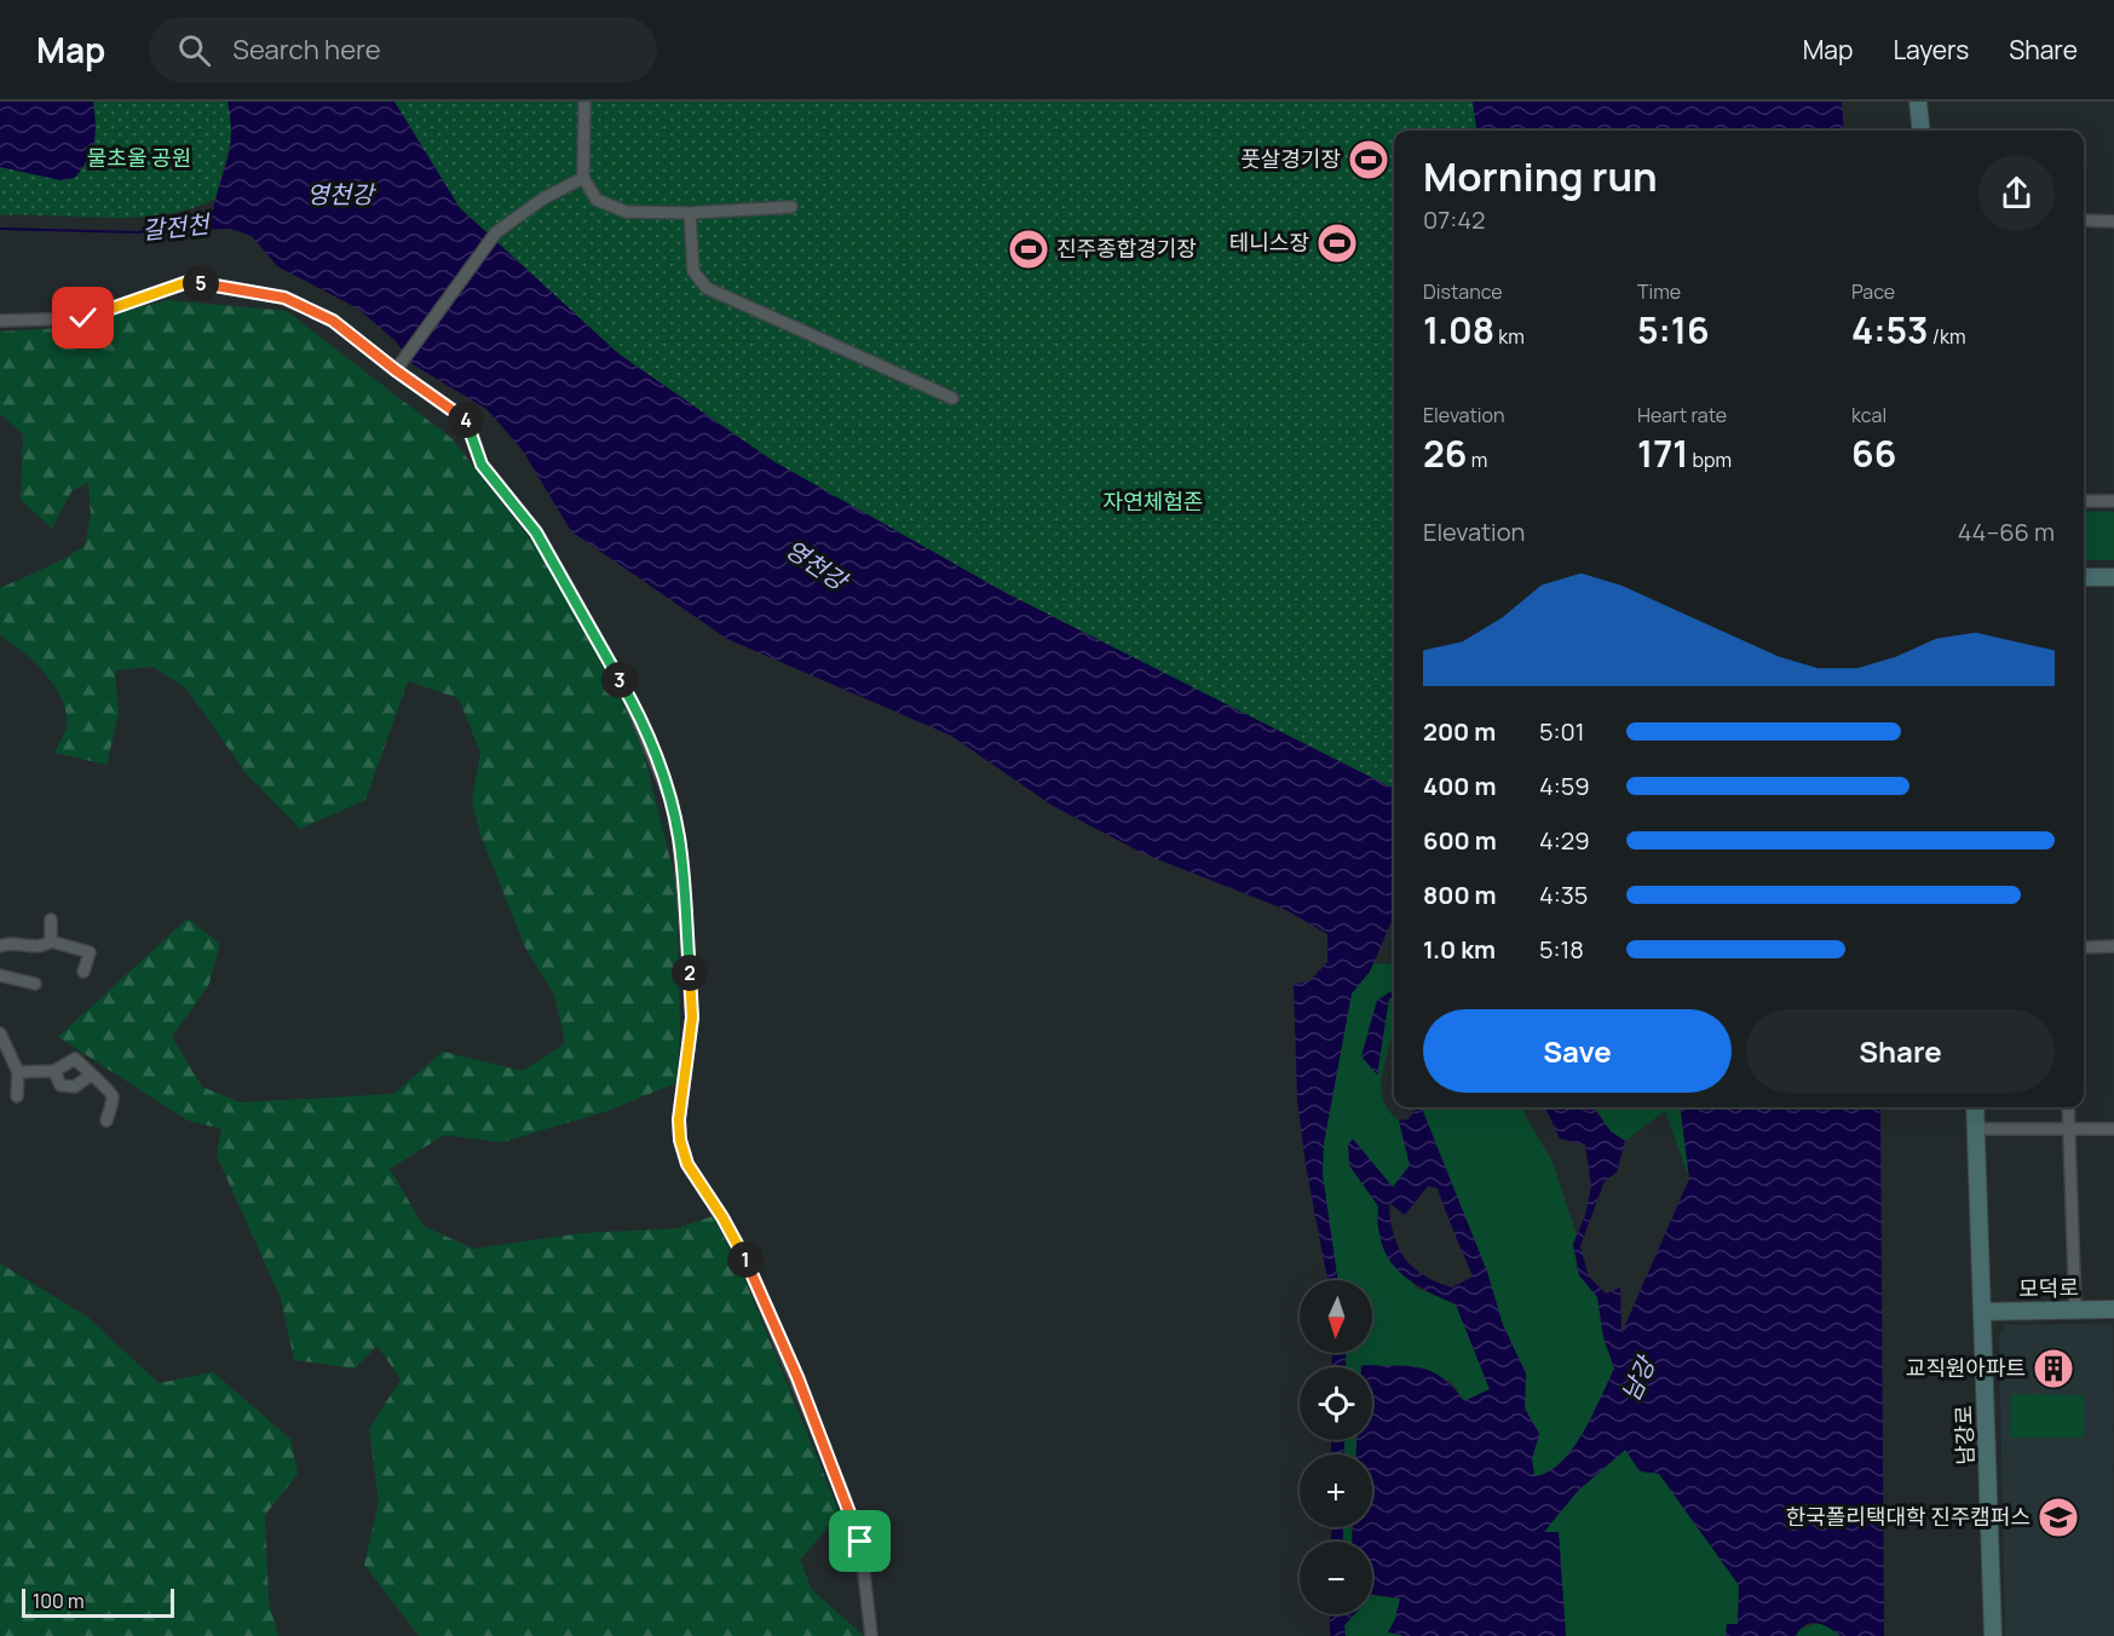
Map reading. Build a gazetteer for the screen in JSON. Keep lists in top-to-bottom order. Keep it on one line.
{"streets":{"street":["모덕로","남강로"]},"crossings":[["모덕로","남강로"]],"water":["영천강","갈전천","남강"],"parks":["물초울 공원","자연체험존"],"places":{"sports":["풋살경기장","테니스장","진주종합경기장"],"building":["교직원아파트"],"school or university":["한국폴리택대학 진주캠퍼스"]},"scale_bar":"100 m","north":"bottom","page":{"header":"Map","search":"Search here","nav":["Map","Layers","Share"],"heading":["Morning run","07:42"],"stats":[["Distance","1.08 km"],["Time","5:16"],["Pace","4:53 /km"],["Elevation","26 m"],["Heart rate","171 bpm"],["kcal","66"]],"pins":["5","4","3","2","1"],"chart":["Elevation","44–66 m"],"list":[{"name":"200 m","note":"5:01"},{"name":"400 m","note":"4:59"},{"name":"600 m","note":"4:29"},{"name":"800 m","note":"4:35"},{"name":"1.0 km","note":"5:18"}],"buttons":["Save","Share"],"map_buttons":["+","−"],"scale":"100 m"}}
